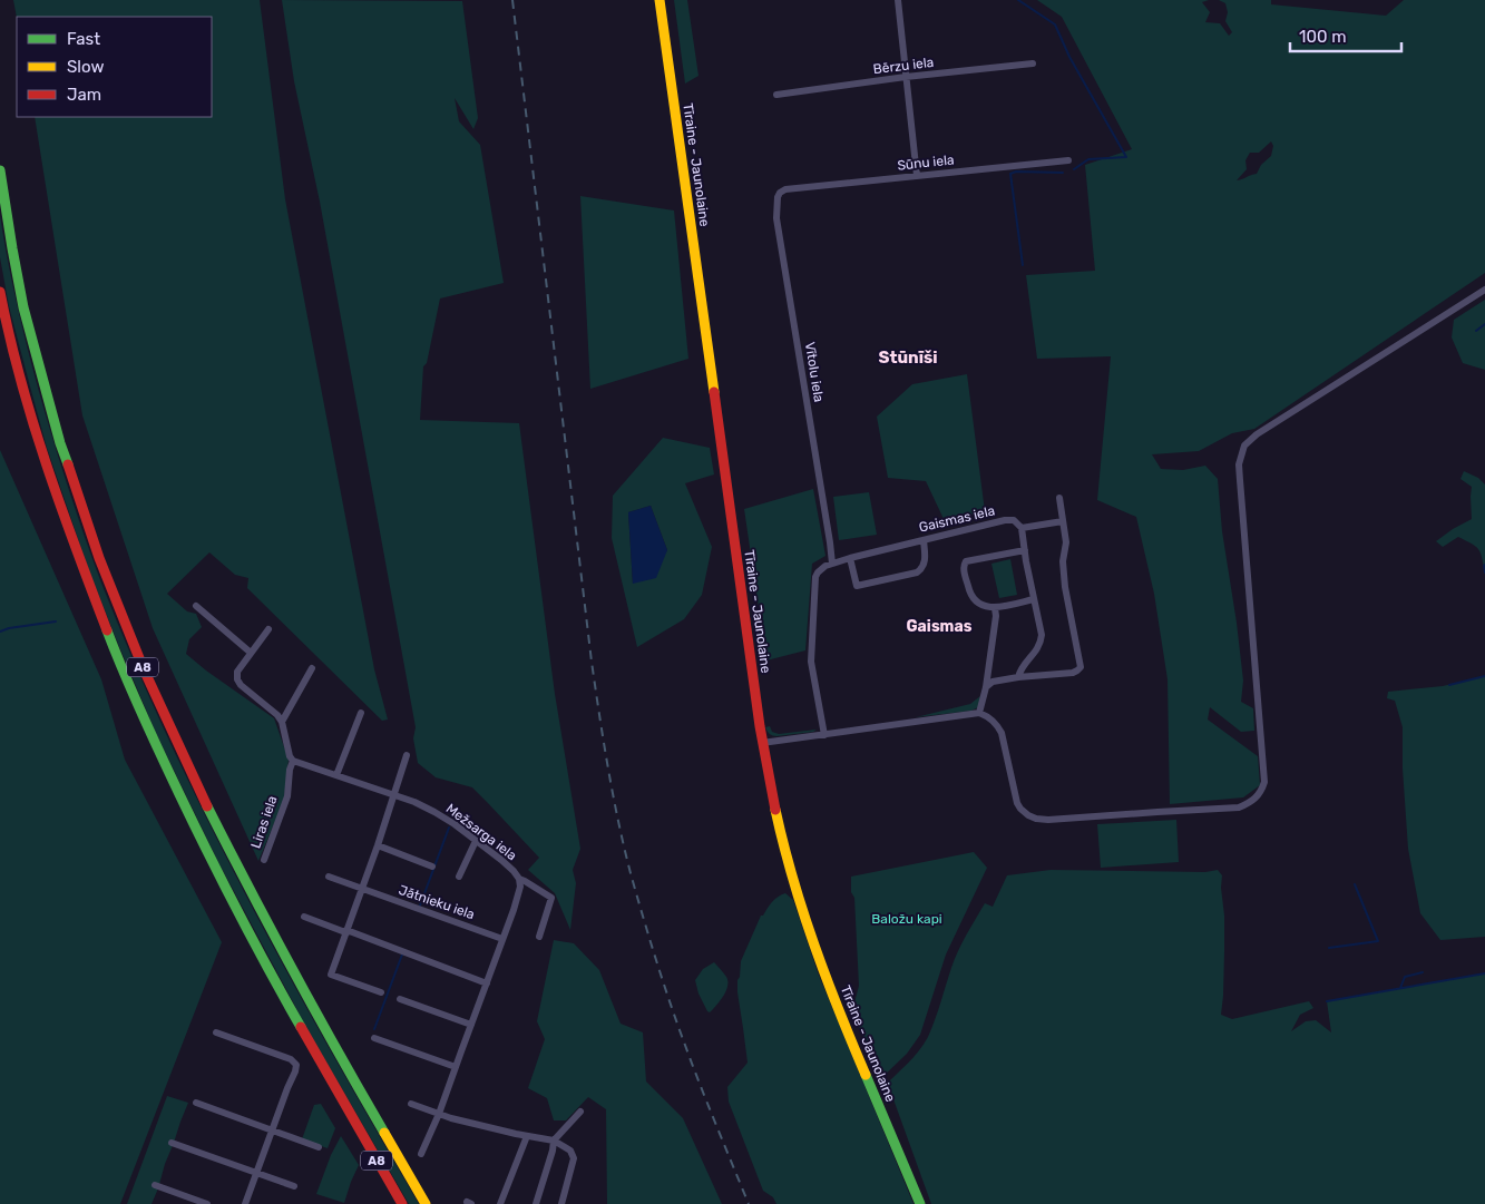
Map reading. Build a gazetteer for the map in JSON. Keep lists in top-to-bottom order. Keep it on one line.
{"streets":{"main road":["Tīraine - Jaunolaine","A8"],"street":["Bērzu iela","Sūnu iela","Vītolu iela","Gaismas iela","Liras iela","Mežsarga iela","Jātnieku iela"]},"crossings":[["Sūnu iela","Vītolu iela"],["Vītolu iela","Gaismas iela"],["Liras iela","Mežsarga iela"],["Mežsarga iela","Jātnieku iela"]],"districts":["Stūnīši","Gaismas"],"parks":["Baložu kapi"],"legend":["Fast","Slow","Jam"],"scale_bar":"100 m"}
